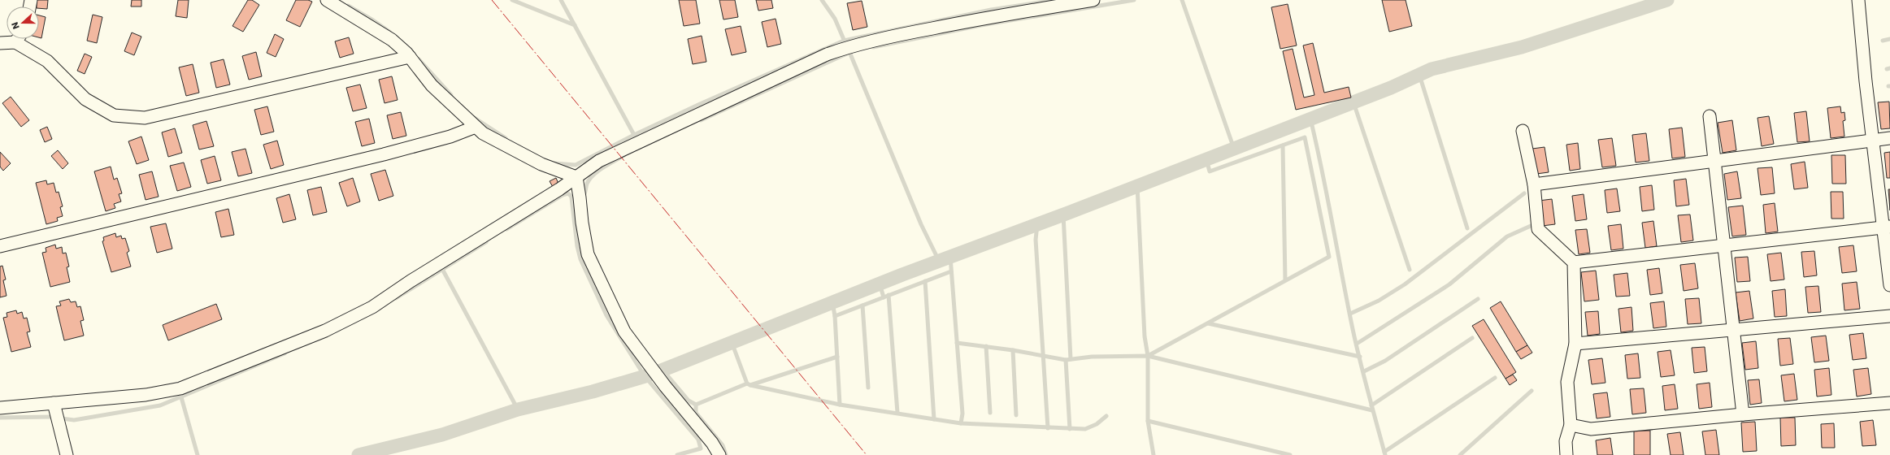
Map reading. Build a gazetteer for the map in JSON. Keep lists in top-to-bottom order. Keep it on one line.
{"north":"left"}
